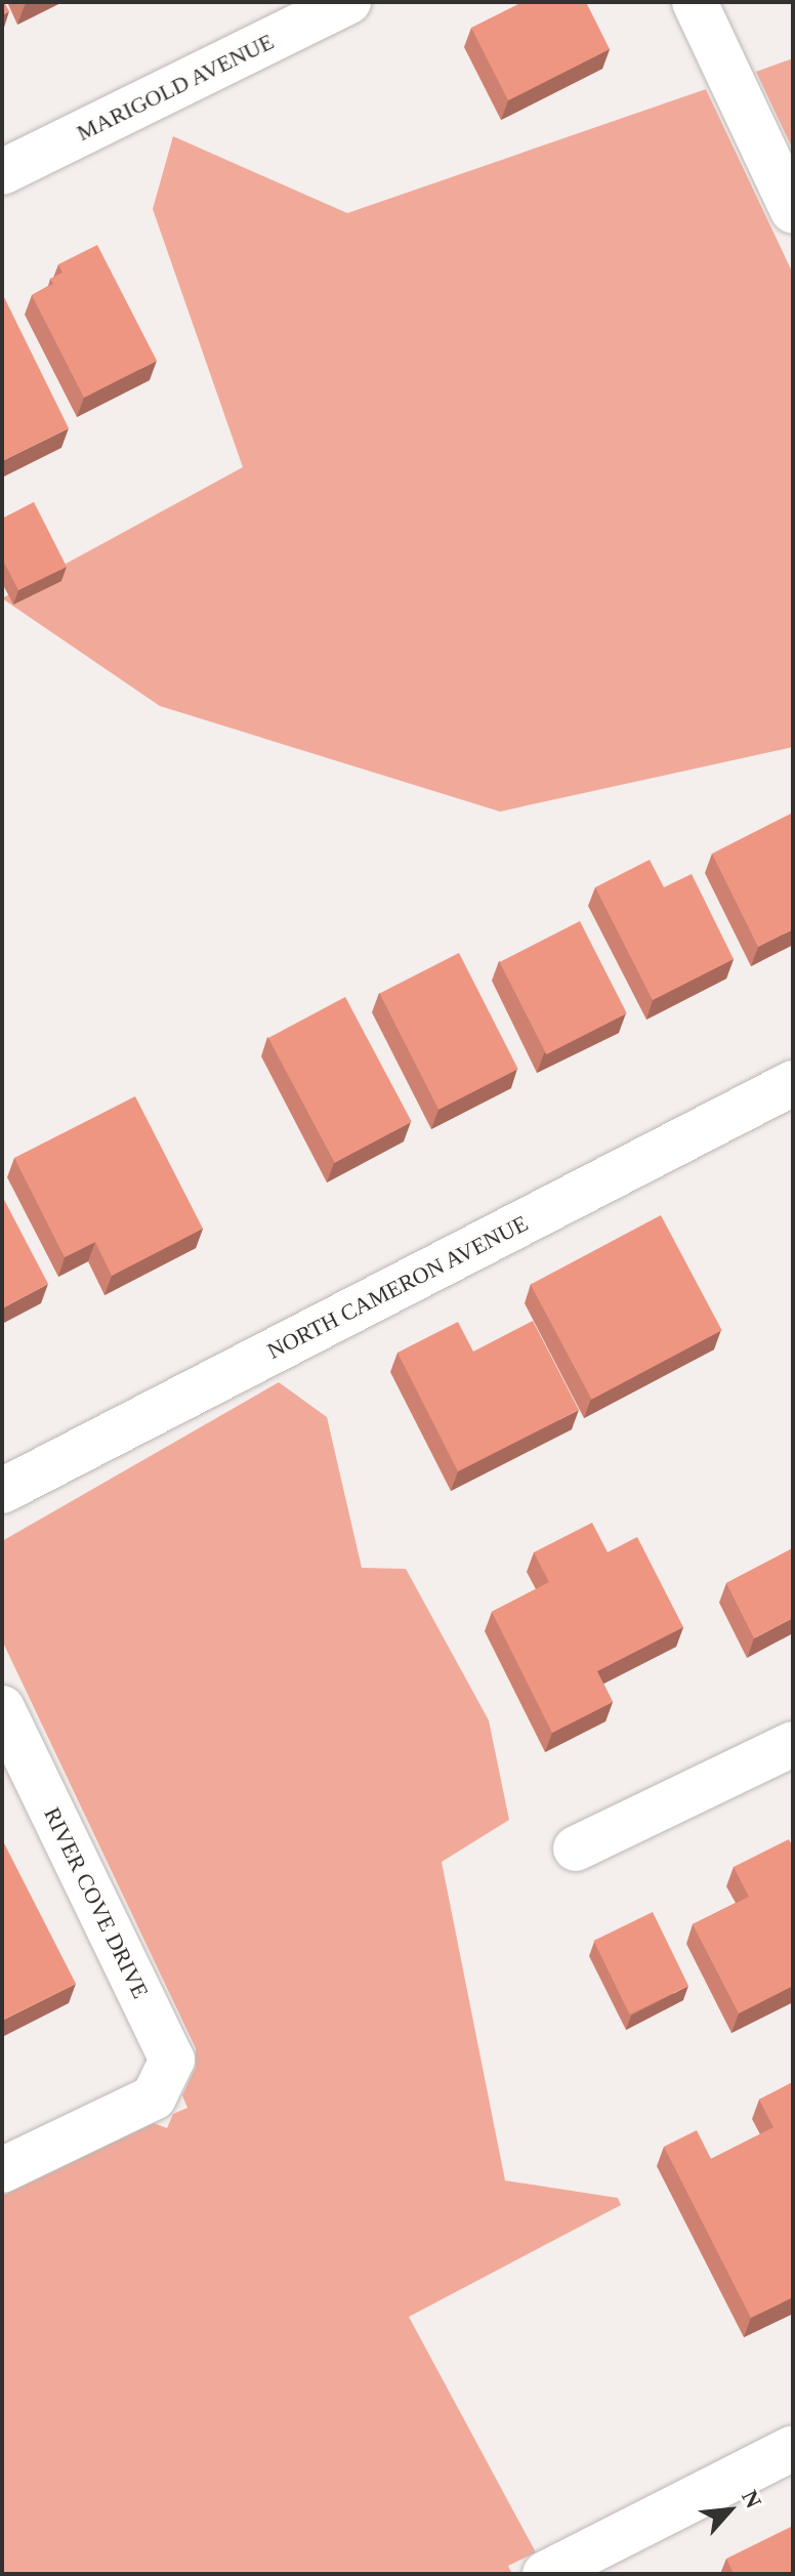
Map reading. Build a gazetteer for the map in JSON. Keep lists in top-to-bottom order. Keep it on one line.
{"streets":{"street":["MARIGOLD AVENUE","NORTH CAMERON AVENUE","RIVER COVE DRIVE"]},"north":"top right"}
